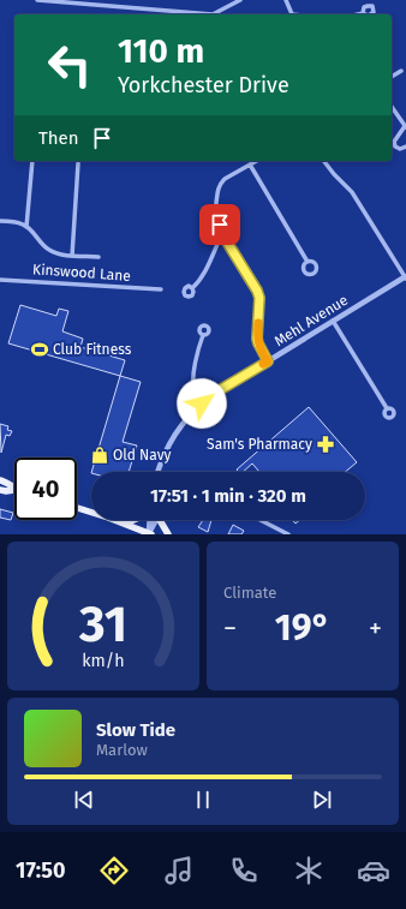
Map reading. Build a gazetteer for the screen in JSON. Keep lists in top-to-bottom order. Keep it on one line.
{"streets":{"street":["Kinswood Lane","Mehl Avenue"]},"places":{"sports":["Club Fitness"],"pharmacy":["Sam's Pharmacy"],"shop":["Old Navy"]},"page":{"turn":["110 m","Yorkchester Drive"],"then":"Then","limit":"40","trip":"17:51 · 1 min · 320 m","tile":"Climate","heat":["−","19°","+"],"song":["Slow Tide","Marlow"],"tabs":"17:50","gauge":["31","km/h"]}}
